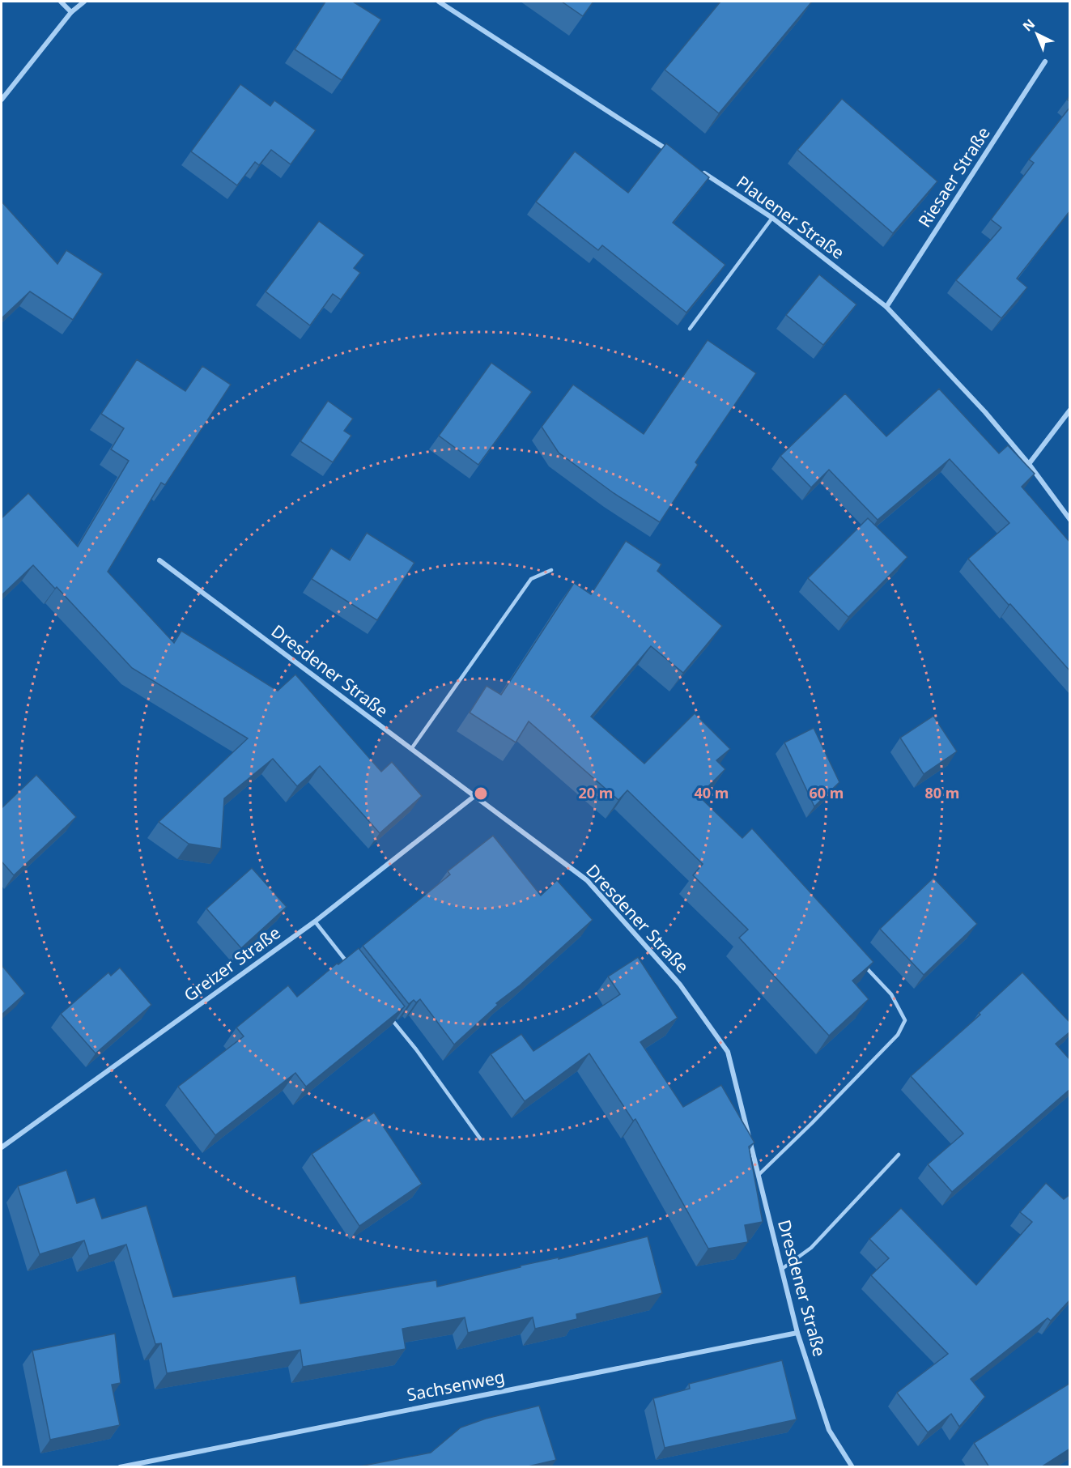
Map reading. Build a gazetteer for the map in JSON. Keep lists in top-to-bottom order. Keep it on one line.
{"streets":{"street":["Riesaer Straße","Plauener Straße","Dresdener Straße","Greizer Straße","Sachsenweg"]},"crossings":[["Riesaer Straße","Plauener Straße"],["Dresdener Straße","Greizer Straße"],["Dresdener Straße","Sachsenweg"]],"north":"top left","rings":["20 m","40 m","60 m","80 m"]}
